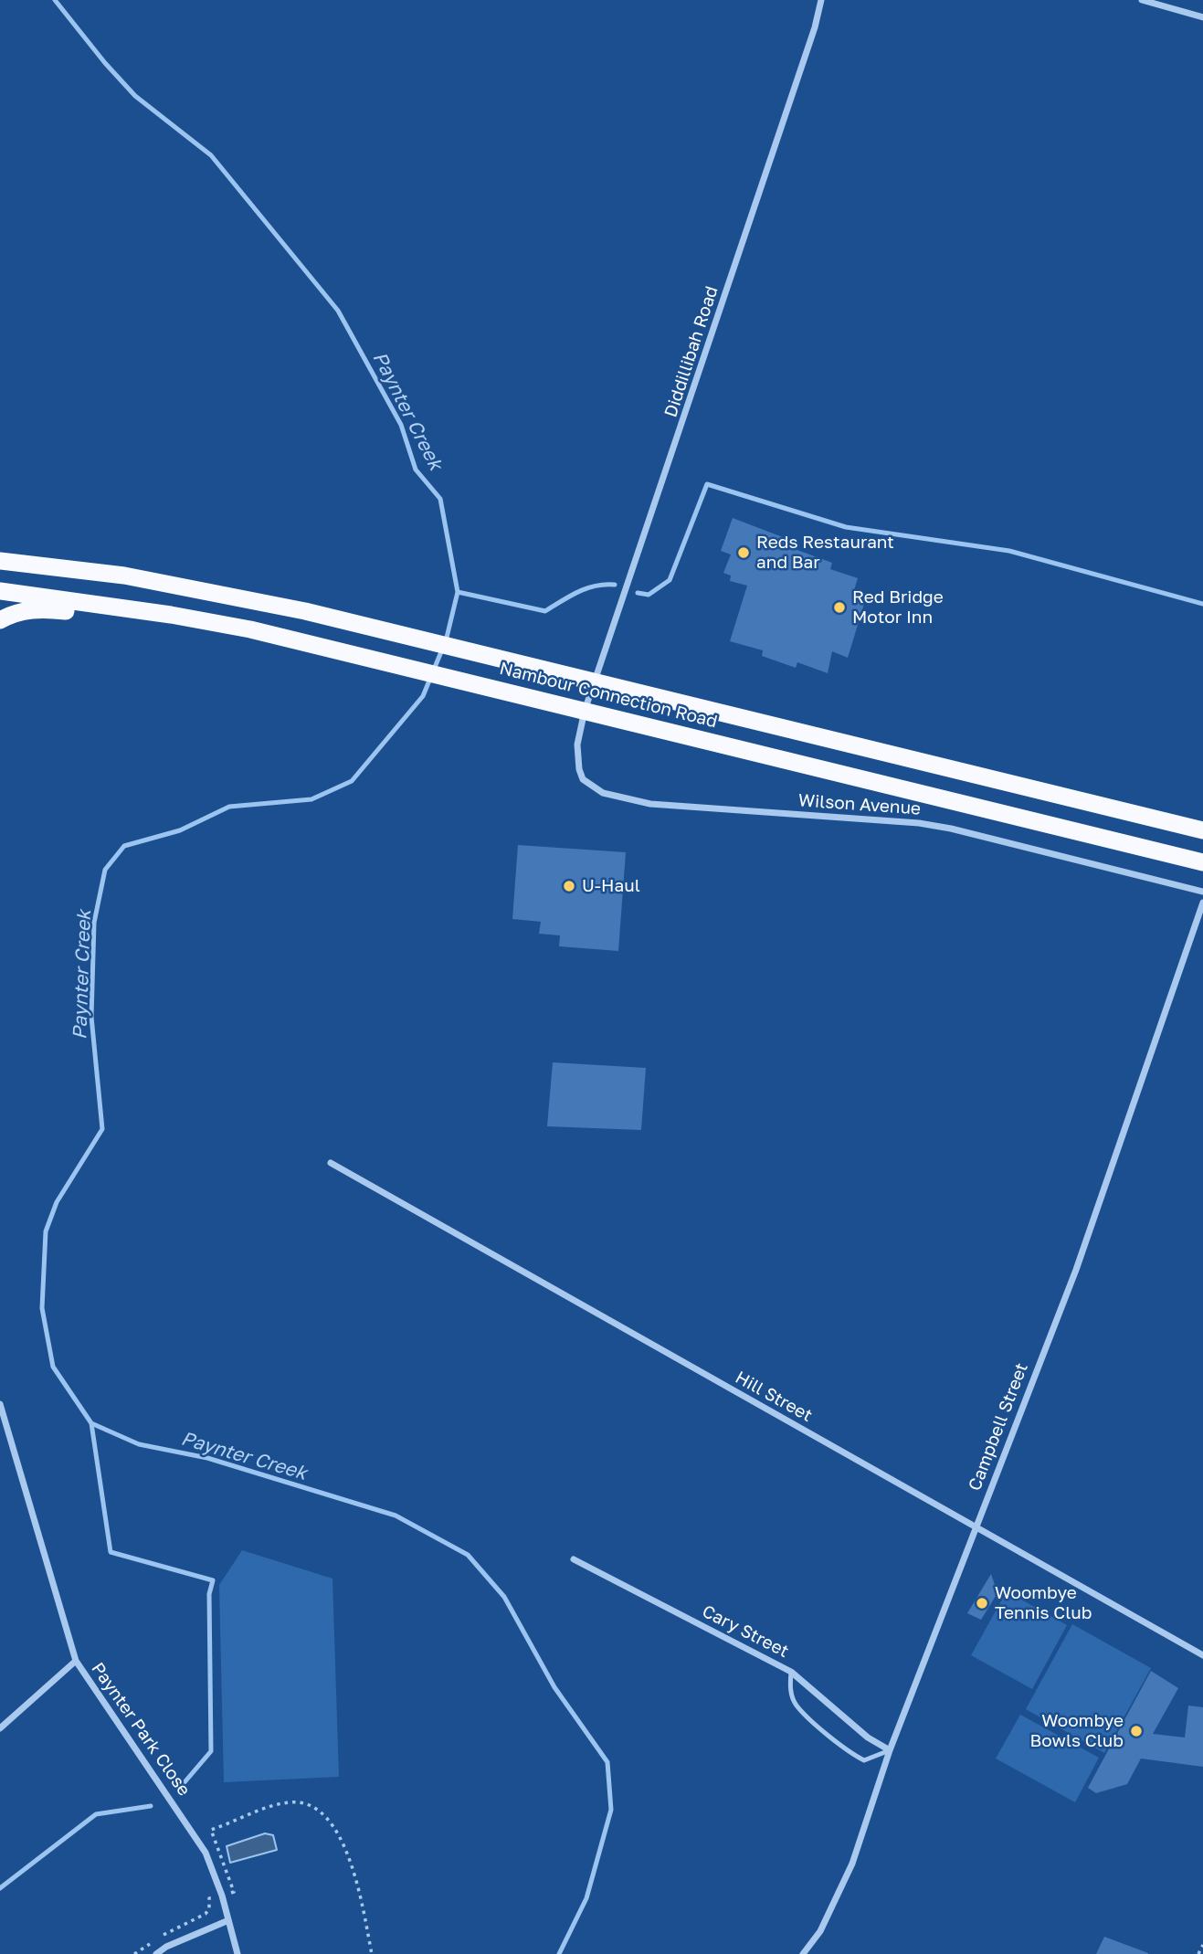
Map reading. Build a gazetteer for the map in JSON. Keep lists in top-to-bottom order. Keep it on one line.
{"streets":{"highway":["Nambour Connection Road"],"street":["Diddillibah Road","Wilson Avenue","Hill Street","Campbell Street","Cary Street","Paynter Park Close"]},"crossings":[["Diddillibah Road","Nambour Connection Road"],["Diddillibah Road","Wilson Avenue"],["Nambour Connection Road","Wilson Avenue"],["Hill Street","Campbell Street"],["Campbell Street","Cary Street"]],"water":["Paynter Creek"],"places":["Reds Restaurant and Bar","Red Bridge Motor Inn","U-Haul","Woombye Tennis Club","Woombye Bowls Club"]}
